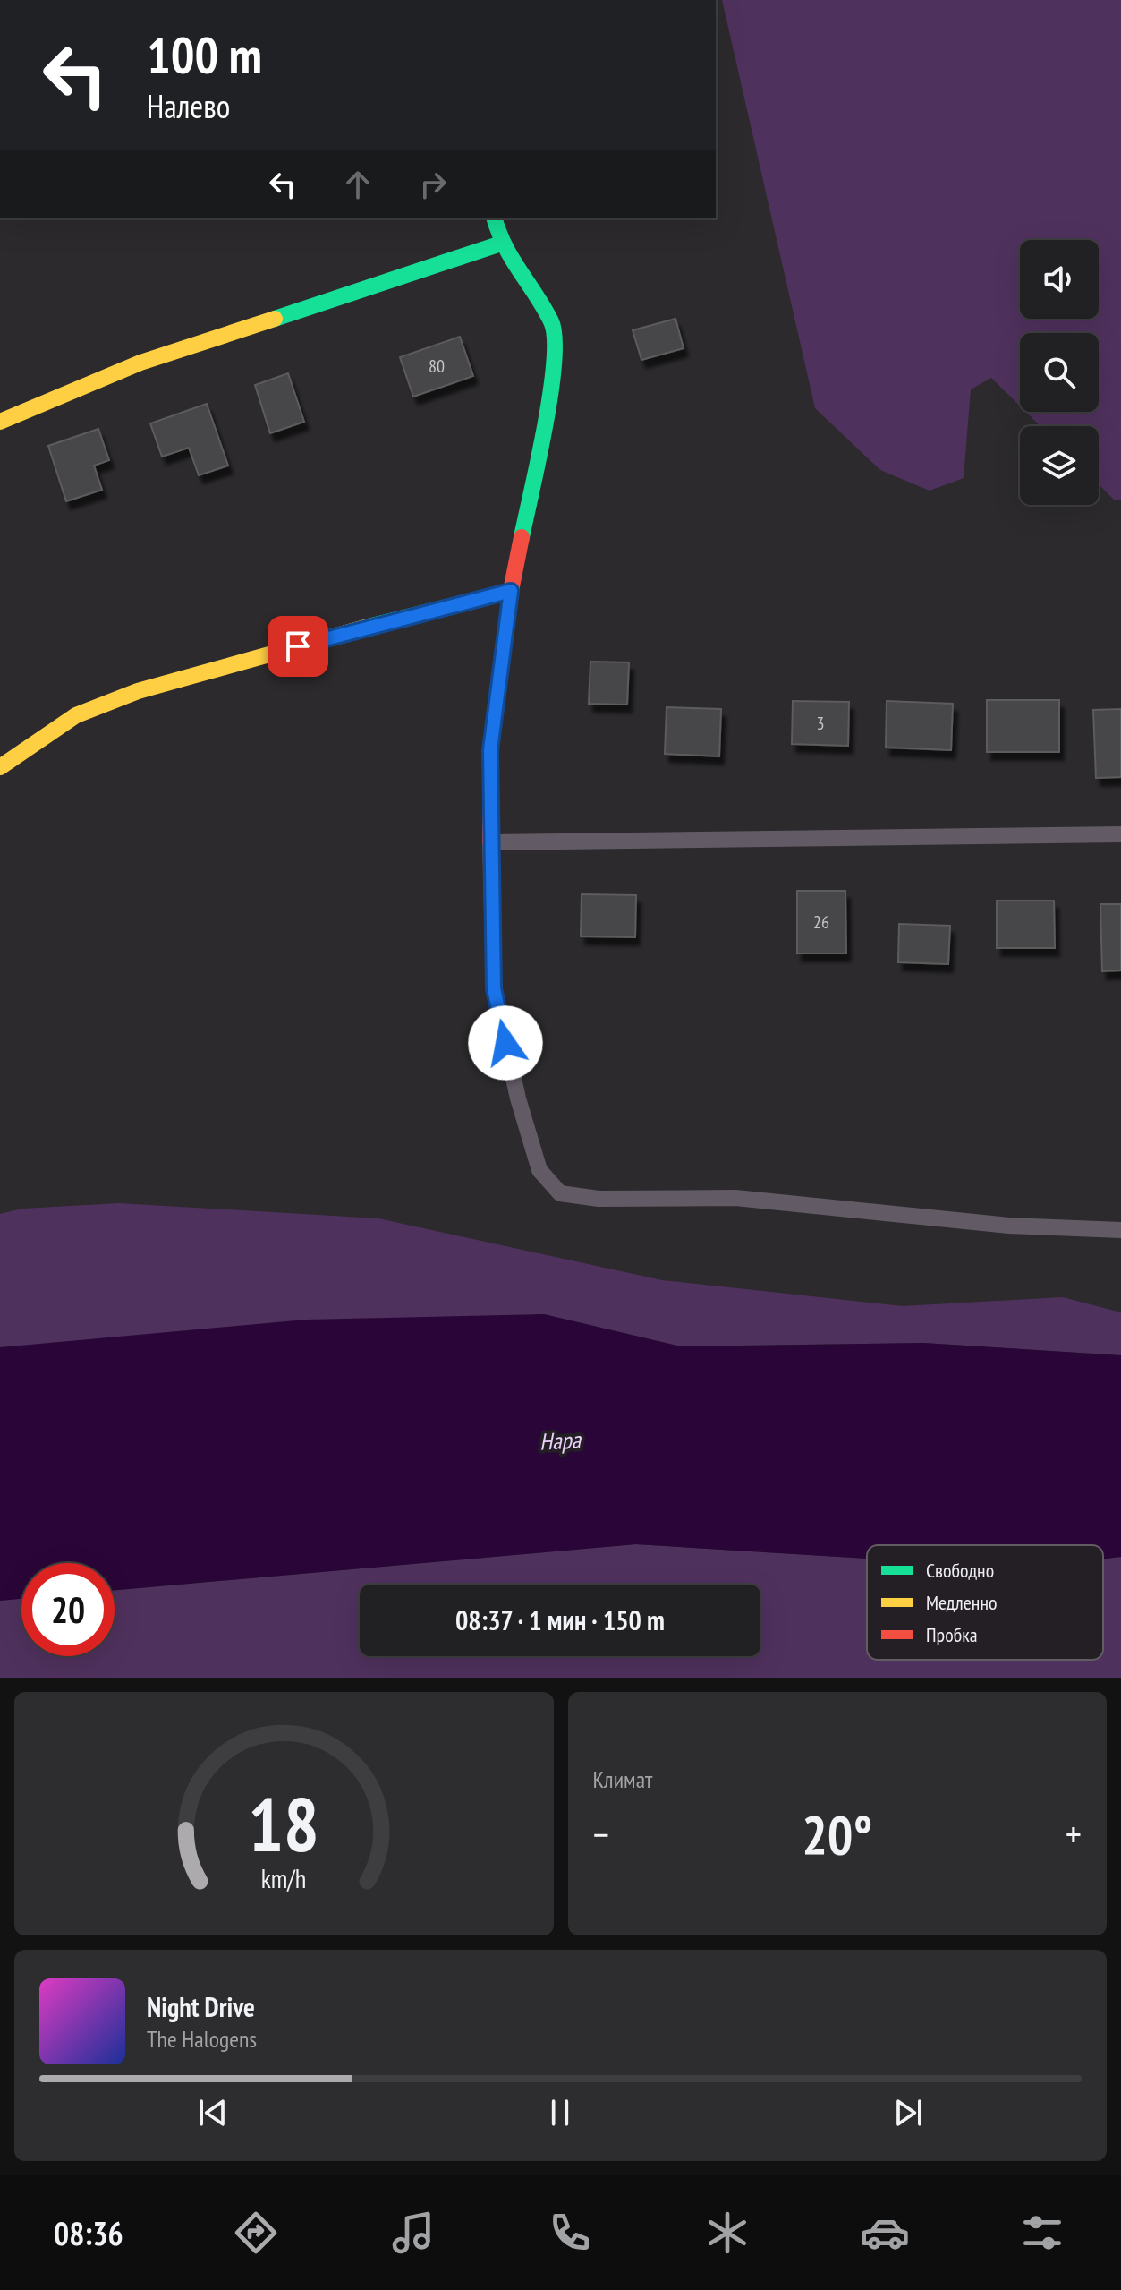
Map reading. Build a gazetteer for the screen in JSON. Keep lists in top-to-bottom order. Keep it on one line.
{"water":["Нара"],"house_numbers":["80","3","26"],"legend":["Свободно","Медленно","Пробка"],"page":{"turn":["100 m","Налево"],"limit":"20","trip":"08:37 · 1 мин · 150 m","tile":"Климат","heat":["−","20°","+"],"song":["Night Drive","The Halogens"],"tabs":"08:36","gauge":["18","km/h"]}}
